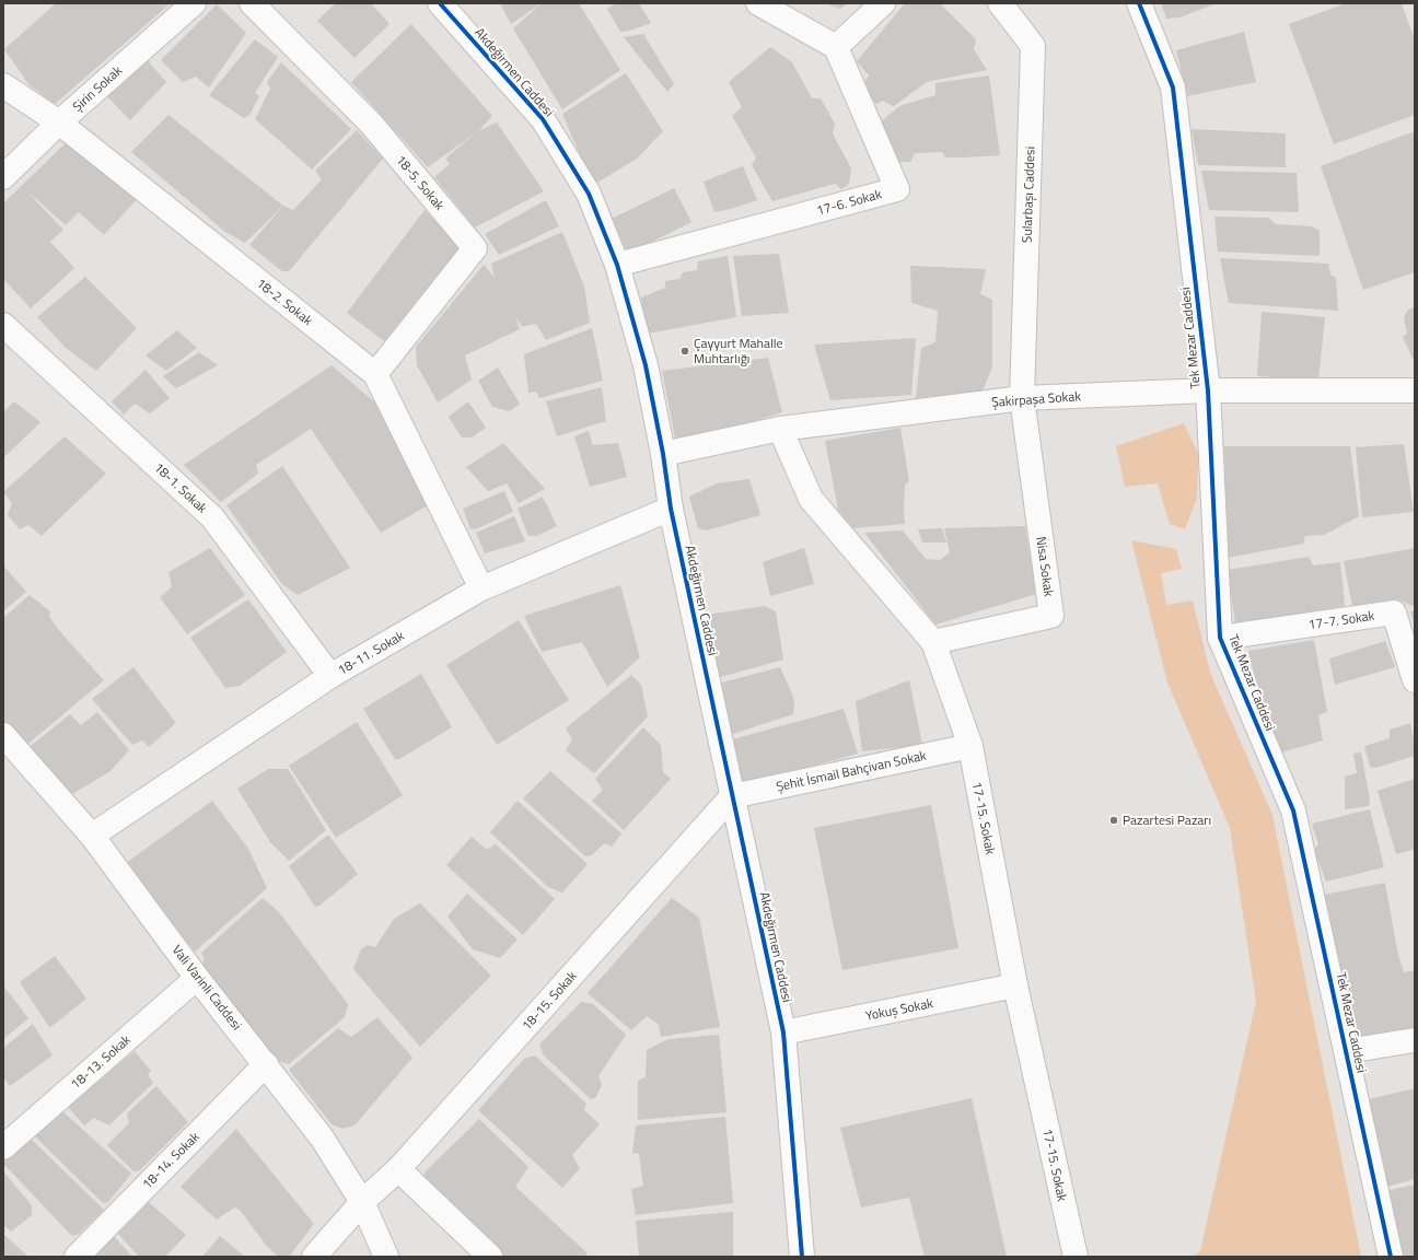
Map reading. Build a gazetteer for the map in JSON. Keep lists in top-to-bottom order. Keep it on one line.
{"streets":{"street":["Akdeğirmen Caddesi","Şirin Sokak","18-5. Sokak","Sularbaşı Caddesi","17-6. Sokak","18-2. Sokak","Tek Mezar Caddesi","Şakirpaşa Sokak","18-1. Sokak","Nisa Sokak","17-7. Sokak","18-11. Sokak","Şehit İsmail Bahçivan Sokak","17-15. Sokak","Vali Varinli Caddesi","18-15. Sokak","Yokuş Sokak","18-13. Sokak","18-14. Sokak"]},"crossings":[["Akdeğirmen Caddesi","17-6. Sokak"],["Akdeğirmen Caddesi","Şakirpaşa Sokak"],["Akdeğirmen Caddesi","18-11. Sokak"],["Akdeğirmen Caddesi","Şehit İsmail Bahçivan Sokak"],["Akdeğirmen Caddesi","18-15. Sokak"],["Akdeğirmen Caddesi","Yokuş Sokak"],["Şirin Sokak","18-2. Sokak"],["18-5. Sokak","18-2. Sokak"],["Sularbaşı Caddesi","Şakirpaşa Sokak"],["Sularbaşı Caddesi","Nisa Sokak"],["18-2. Sokak","18-11. Sokak"],["Tek Mezar Caddesi","Şakirpaşa Sokak"],["Tek Mezar Caddesi","17-7. Sokak"],["Şakirpaşa Sokak","Nisa Sokak"],["Şakirpaşa Sokak","17-15. Sokak"],["18-1. Sokak","18-11. Sokak"],["Nisa Sokak","17-15. Sokak"],["18-11. Sokak","Vali Varinli Caddesi"],["Şehit İsmail Bahçivan Sokak","17-15. Sokak"],["Şehit İsmail Bahçivan Sokak","18-15. Sokak"],["17-15. Sokak","Yokuş Sokak"],["Vali Varinli Caddesi","18-15. Sokak"],["Vali Varinli Caddesi","18-13. Sokak"],["Vali Varinli Caddesi","18-14. Sokak"]],"places":["Çayyurt Mahalle Muhtarlığı","Pazartesi Pazarı"]}
